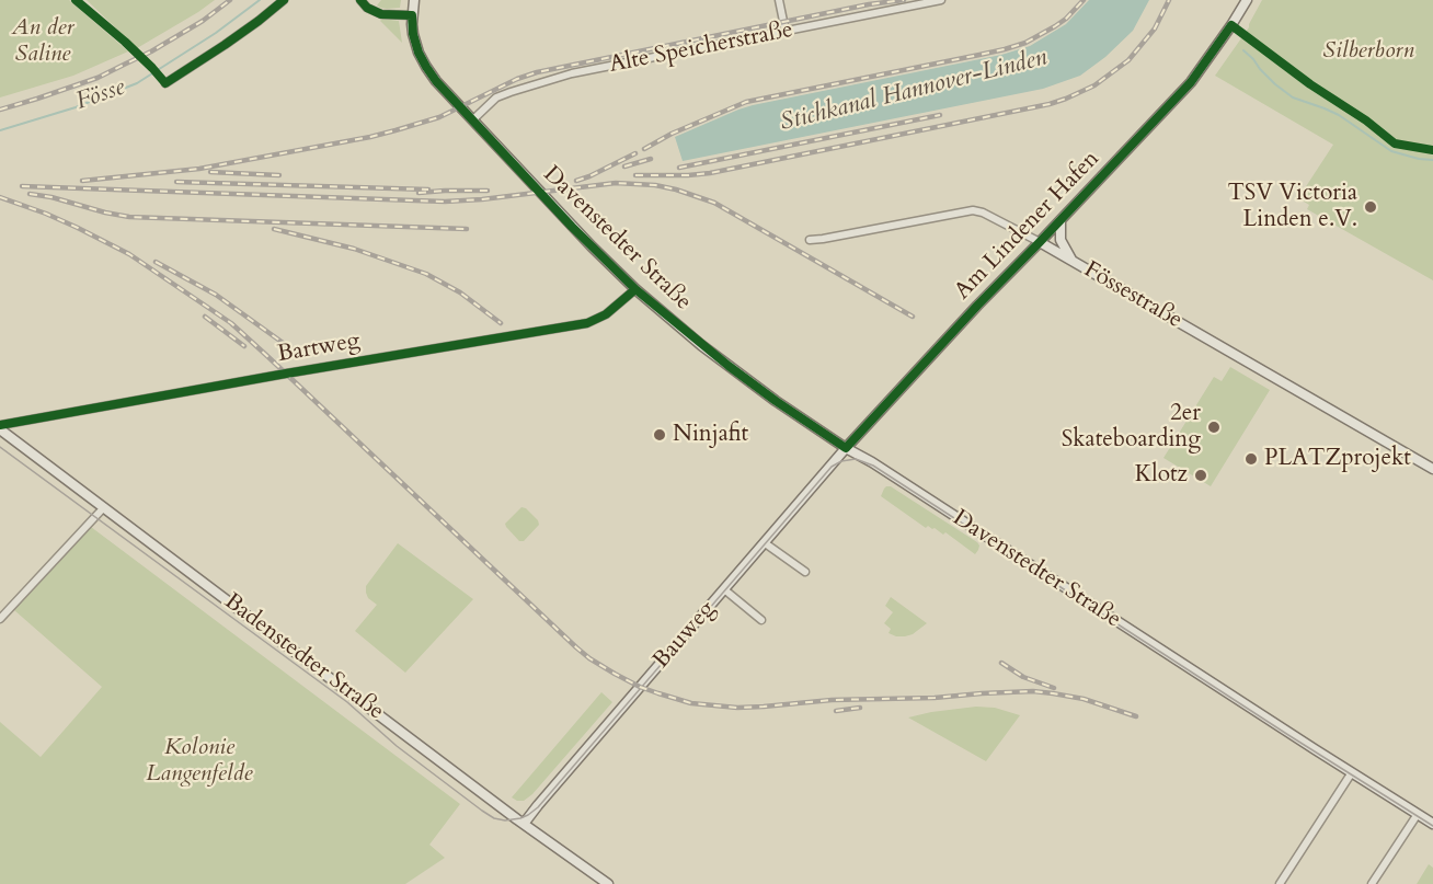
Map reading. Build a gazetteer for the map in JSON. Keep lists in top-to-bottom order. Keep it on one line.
{"streets":{"street":["Alte Speicherstraße","Am Lindener Hafen","Davenstedter Straße","Fössestraße","Bartweg","Bauweg","Badenstedter Straße"]},"crossings":[["Alte Speicherstraße","Davenstedter Straße"],["Am Lindener Hafen","Davenstedter Straße"],["Am Lindener Hafen","Fössestraße"],["Am Lindener Hafen","Bauweg"],["Davenstedter Straße","Bartweg"],["Davenstedter Straße","Bauweg"],["Bartweg","Badenstedter Straße"],["Bauweg","Badenstedter Straße"]],"water":["Stichkanal Hannover-Linden","Fösse"],"parks":["An der Saline","Silberborn","Kolonie Langenfelde"],"places":["TSV Victoria Linden e.V.","2er Skateboarding","Ninjafit","PLATZprojekt","Klotz"]}
